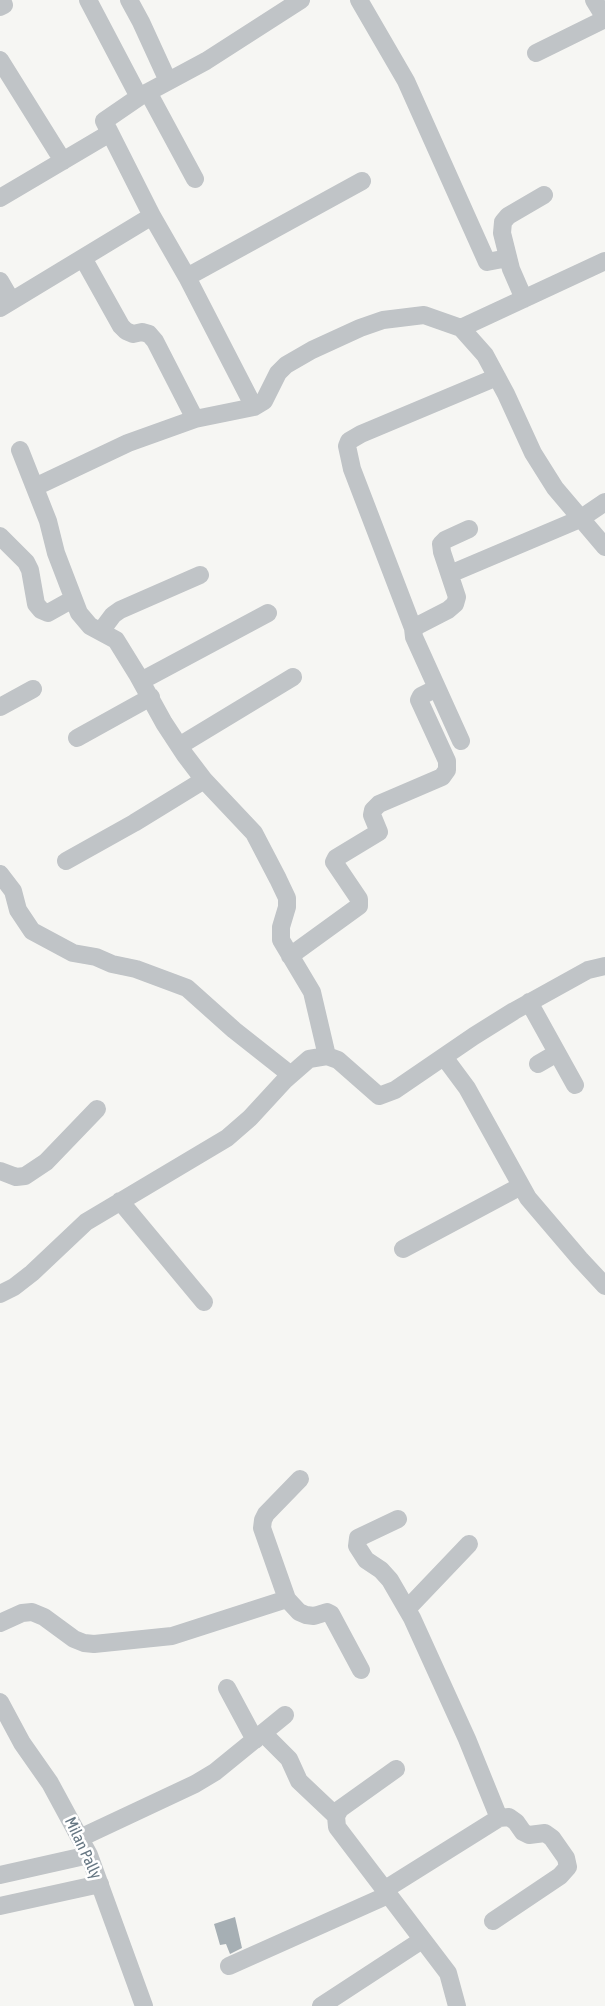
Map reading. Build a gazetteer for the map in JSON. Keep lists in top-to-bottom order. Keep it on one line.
{"streets":{"street":["Milan Pally"]}}
